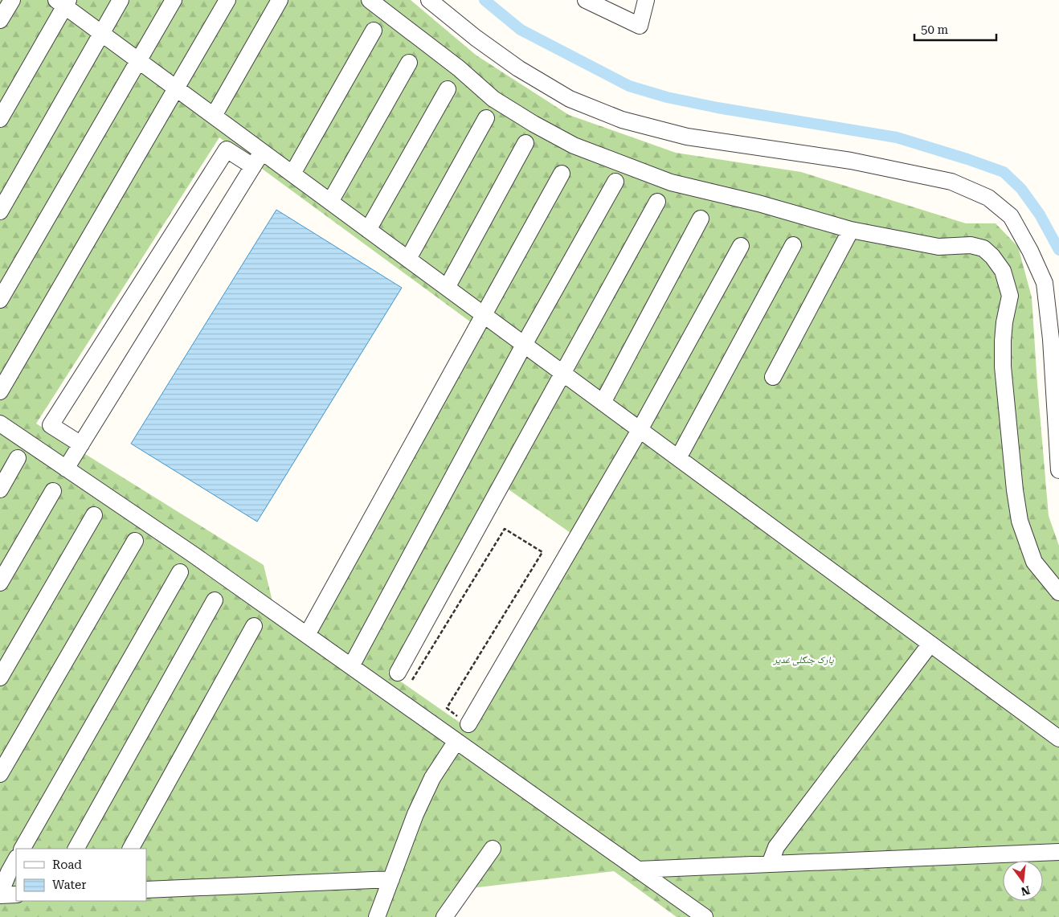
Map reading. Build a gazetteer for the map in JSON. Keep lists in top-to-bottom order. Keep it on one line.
{"parks":["پارک جنگلی غدیر"],"legend":["Road","Water"],"scale_bar":"50 m","north":"bottom"}
